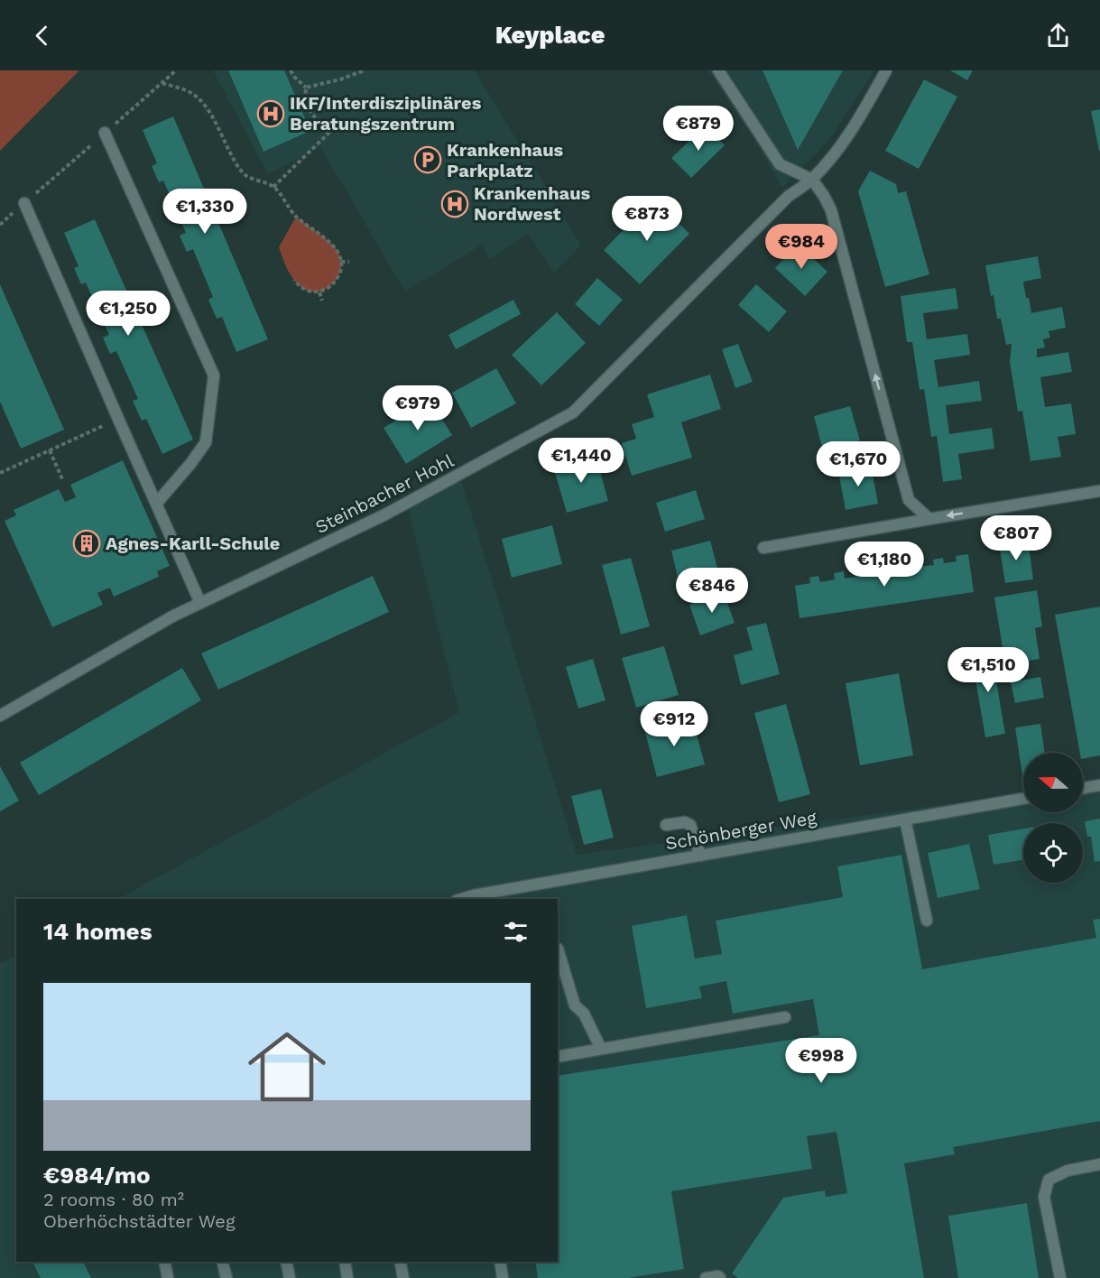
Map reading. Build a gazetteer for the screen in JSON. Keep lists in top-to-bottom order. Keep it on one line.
{"streets":{"street":["Steinbacher Hohl","Schönberger Weg"]},"places":{"hospital":["IKF/Interdisziplinäres Beratungszentrum","Krankenhaus Nordwest"],"parking":["Krankenhaus Parkplatz"],"building":["Agnes-Karll-Schule"]},"north":"left","page":{"header":"Keyplace","price":["€879","€1,330","€873","€984","€1,250","€979","€1,440","€1,670","€807","€1,180","€846","€1,510","€912","€998"],"heading":"14 homes","list":[{"name":"€984/mo","note":"2 rooms · 80 m² · Oberhöchstädter Weg"}]}}
